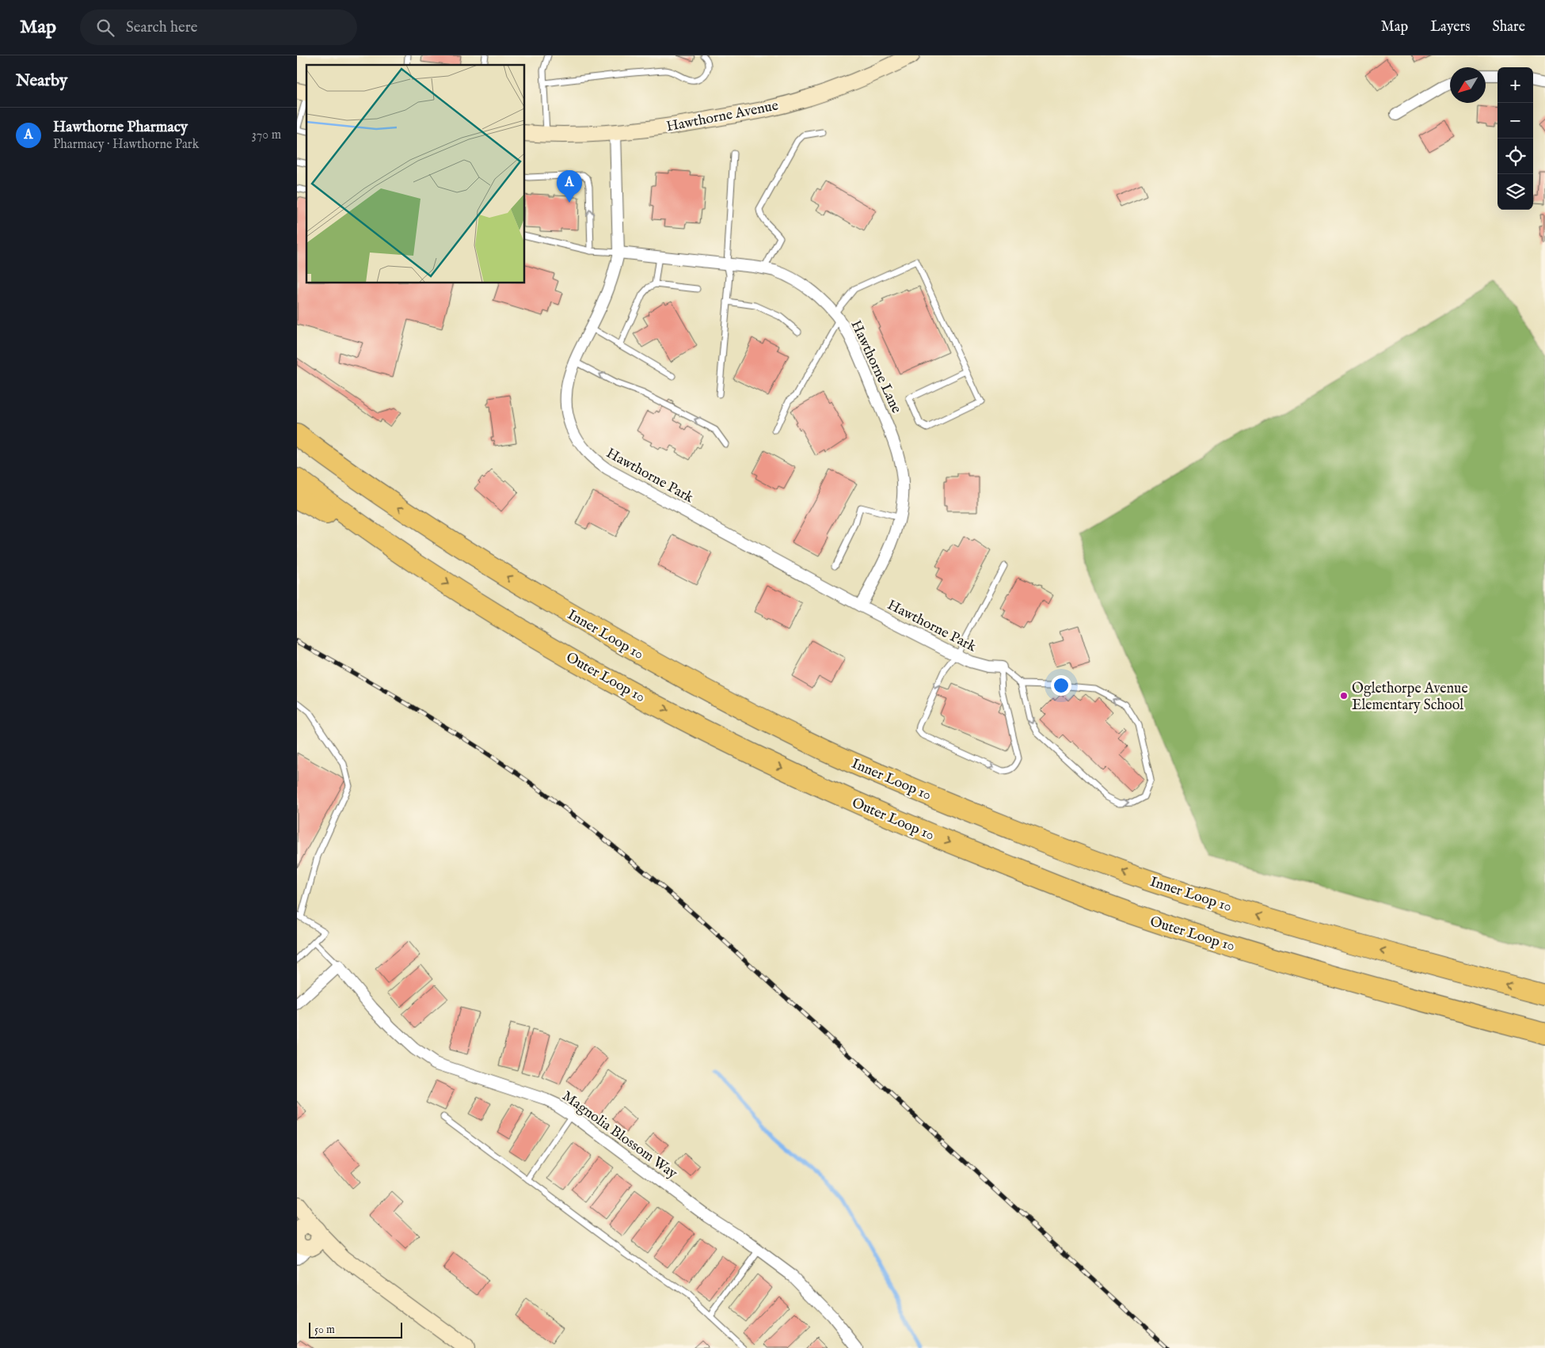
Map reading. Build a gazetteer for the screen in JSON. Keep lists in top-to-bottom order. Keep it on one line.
{"streets":{"highway":["Inner Loop 10","Outer Loop 10"],"main road":["Hawthorne Avenue"],"street":["Hawthorne Lane","Hawthorne Park","Magnolia Blossom Way"]},"crossings":[["Hawthorne Avenue","Hawthorne Park"],["Hawthorne Lane","Hawthorne Park"]],"one_way":["Inner Loop 10","Outer Loop 10"],"places":["Oglethorpe Avenue Elementary School"],"scale_bar":"50 m","north":"bottom left","page":{"header":"Map","search":"Search here","nav":["Map","Layers","Share"],"heading":"Nearby","map_buttons":["+","−"],"list":[{"mark":"A","name":"Hawthorne Pharmacy","note":"Pharmacy · Hawthorne Park","value":"370 m"}],"pins":"A","scale":"50 m"}}
